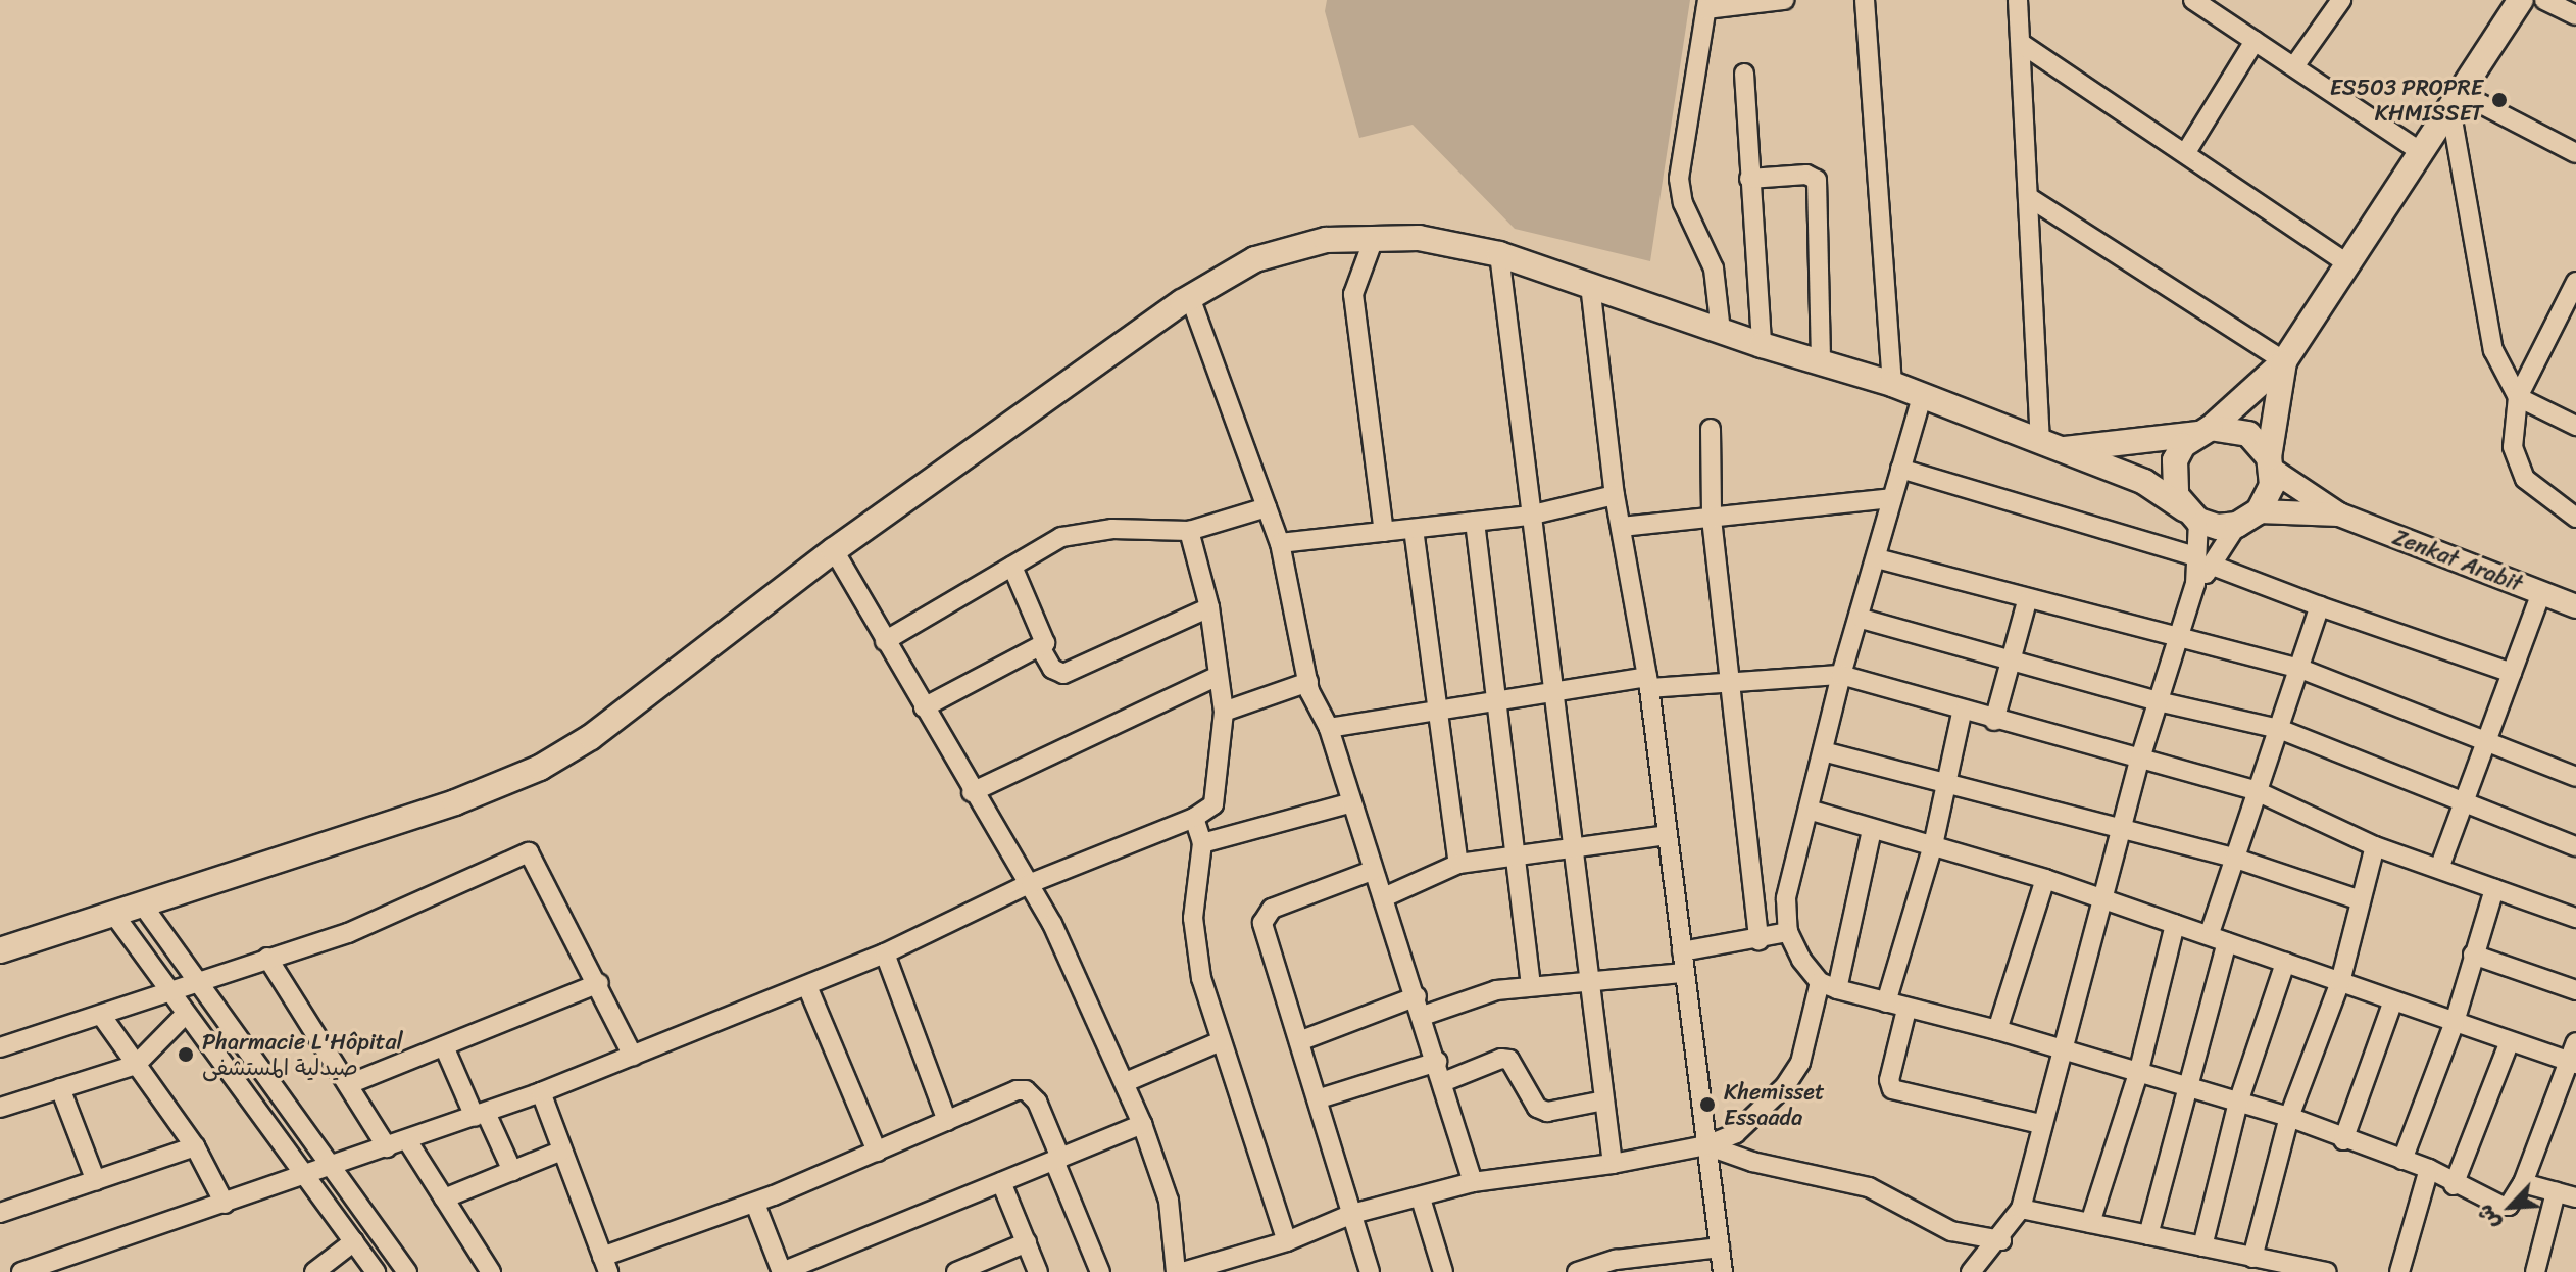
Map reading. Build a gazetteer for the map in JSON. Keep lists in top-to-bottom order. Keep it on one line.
{"streets":{"street":["Zenkat Arabit"]},"places":["ES503 PROPRE KHMISSET","Pharmacie L'Hôpital صيدلية المستشفى","Khemisset Essaada"],"north":"bottom left"}
